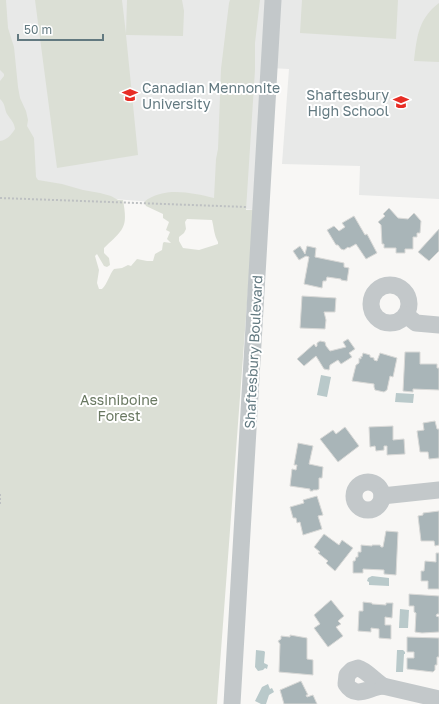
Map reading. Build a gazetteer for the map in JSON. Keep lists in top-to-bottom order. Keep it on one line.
{"streets":{"street":["Shaftesbury Boulevard"]},"parks":["Assiniboine Forest"],"places":{"school or university":["Canadian Mennonite University","Shaftesbury High School"]},"scale_bar":"50 m"}
